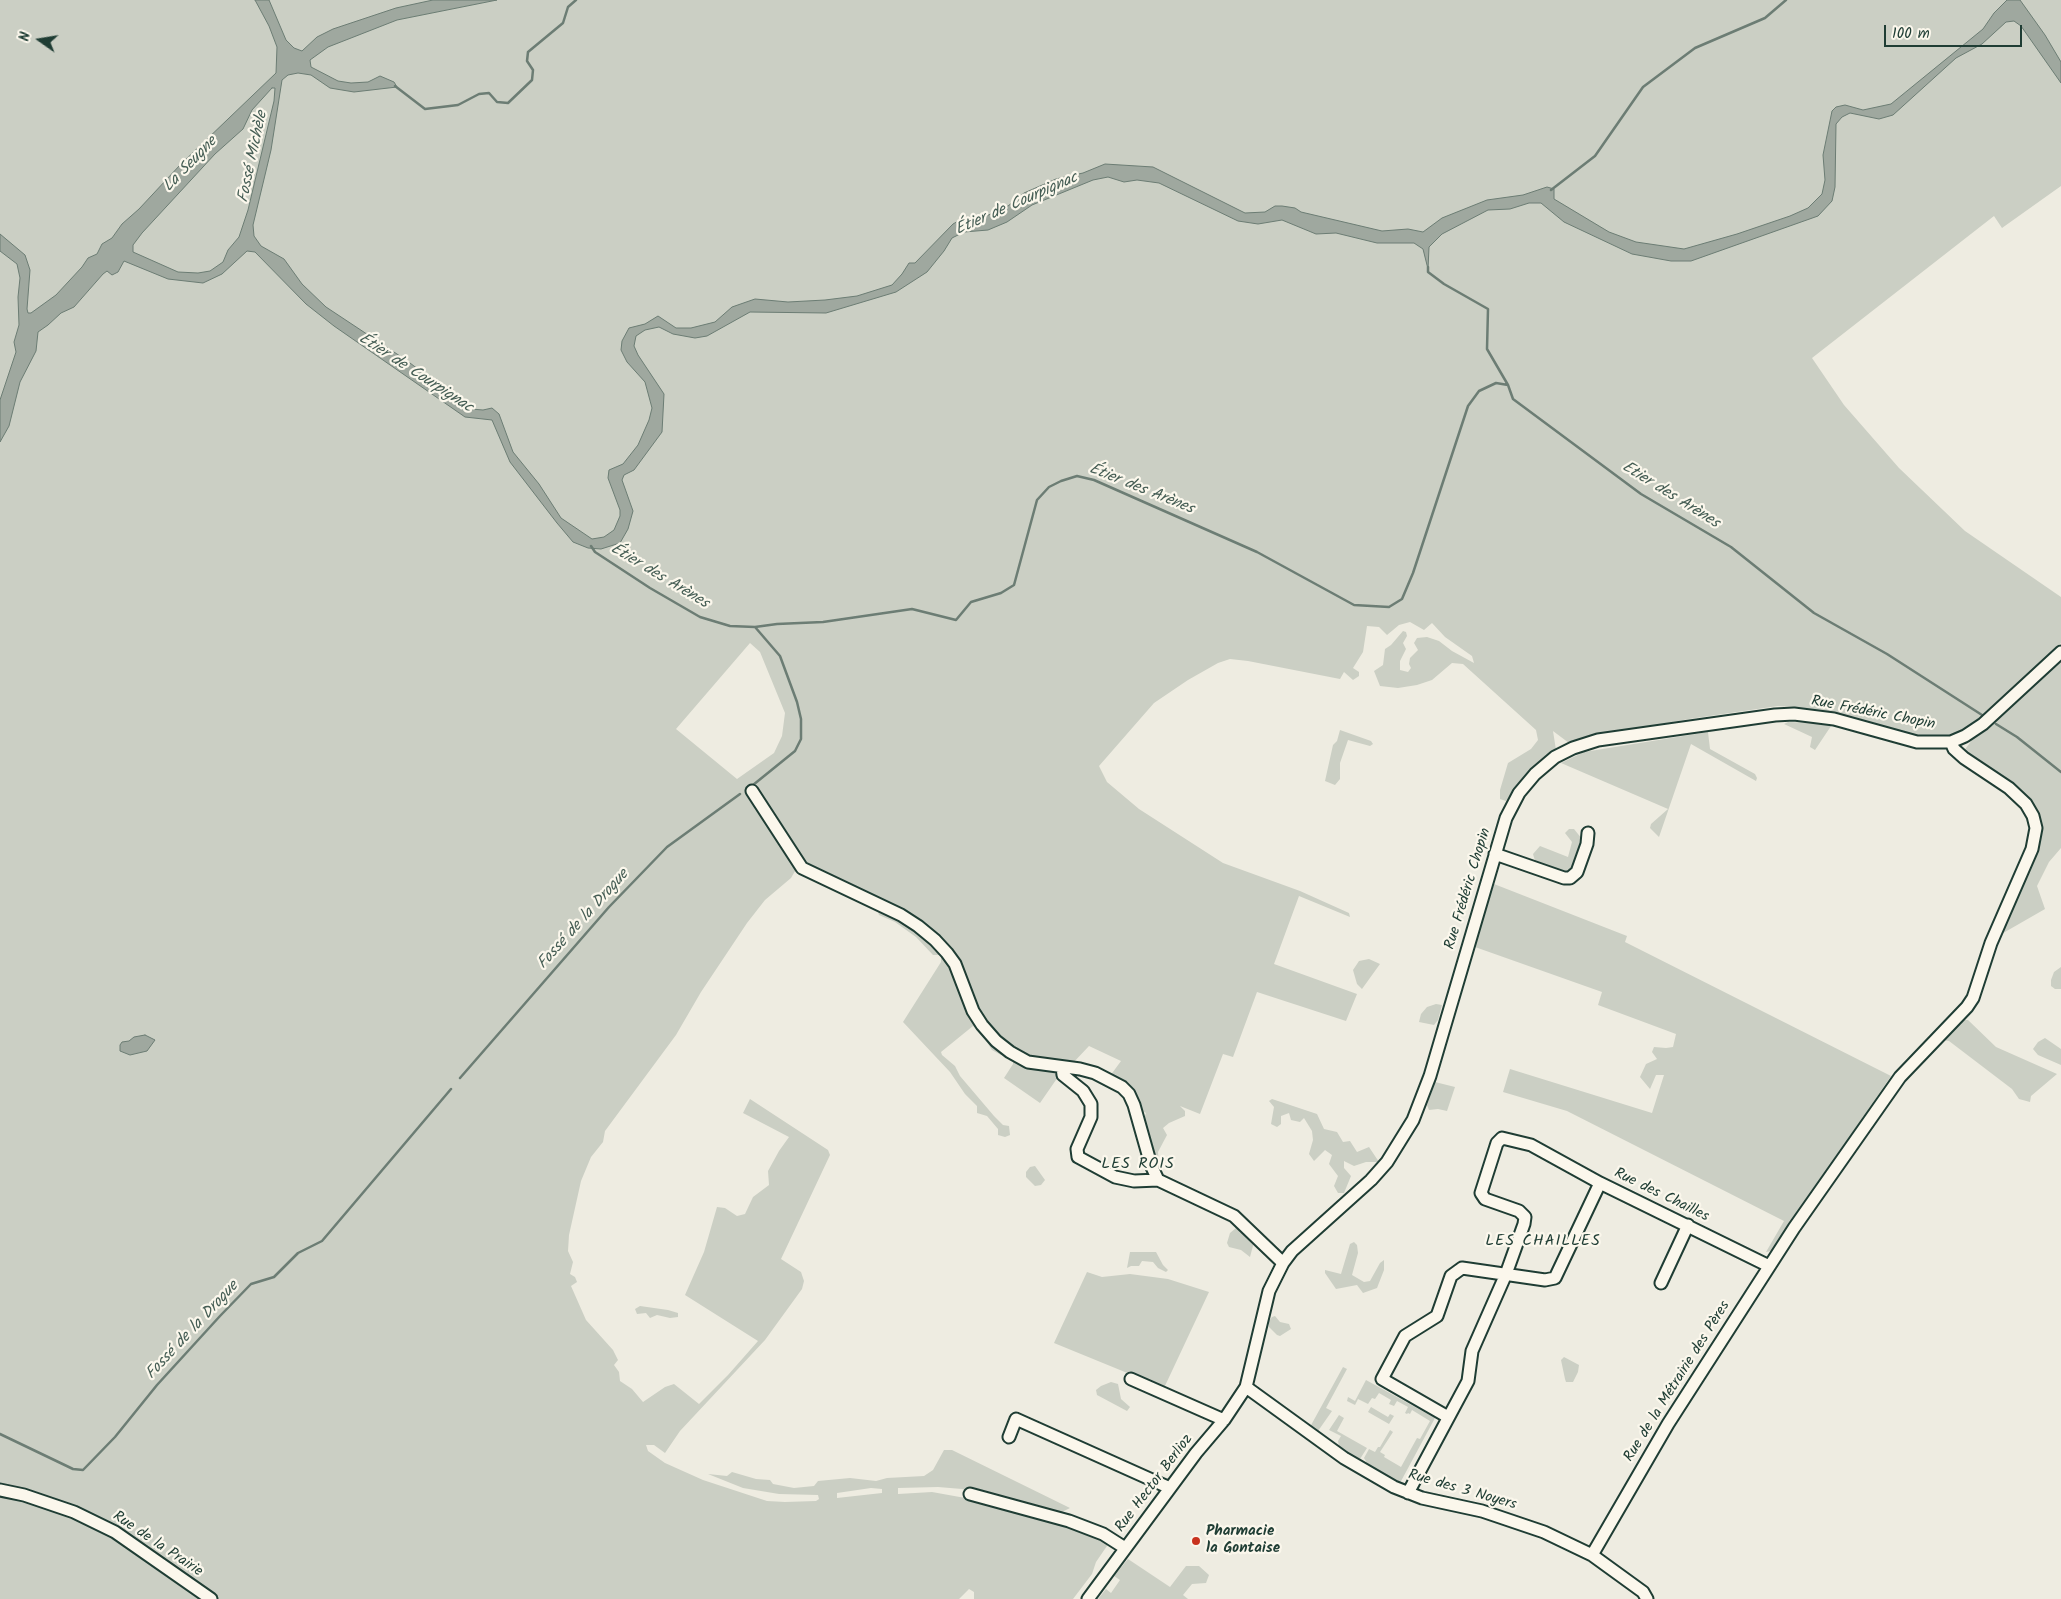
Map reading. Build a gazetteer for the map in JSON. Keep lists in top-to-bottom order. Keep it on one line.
{"streets":{"street":["Rue Frédéric Chopin","Rue des Chailles","Rue de la Métrairie des Pères","Rue Hector Berlioz","Rue des 3 Noyers","Rue de la Prairie"]},"crossings":[["Rue Frédéric Chopin","Rue de la Métrairie des Pères"],["Rue Frédéric Chopin","Rue Hector Berlioz"],["Rue Frédéric Chopin","Rue des 3 Noyers"],["Rue des Chailles","Rue de la Métrairie des Pères"],["Rue de la Métrairie des Pères","Rue des 3 Noyers"],["Rue Hector Berlioz","Rue des 3 Noyers"]],"districts":["LES ROIS","LES CHAILLES"],"water":["Fossé Michèle","La Seugne","Étier de Courpignac","Étier des Arènes","Etier des Arènes","Fossé de la Drogue"],"places":["Pharmacie la Gontaise"],"scale_bar":"100 m","north":"left"}
